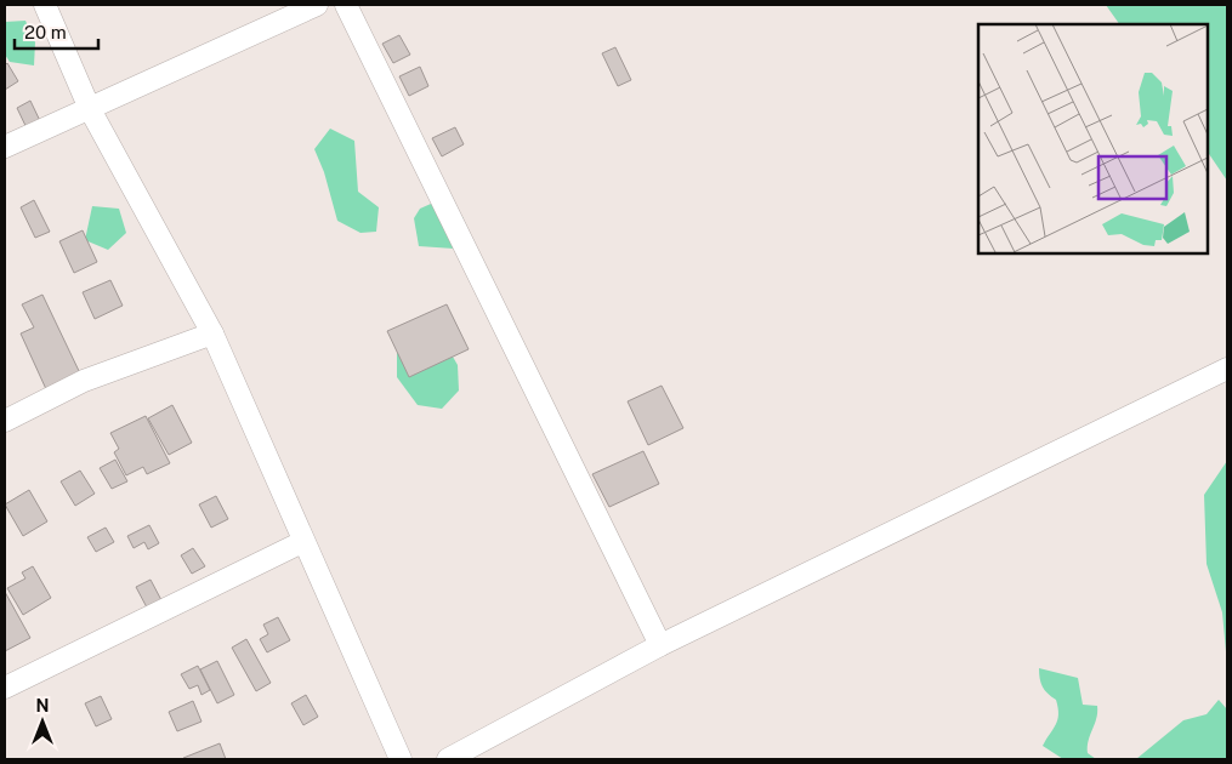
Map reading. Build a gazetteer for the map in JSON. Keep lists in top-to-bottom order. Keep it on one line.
{"scale_bar":"20 m","north":"top"}
